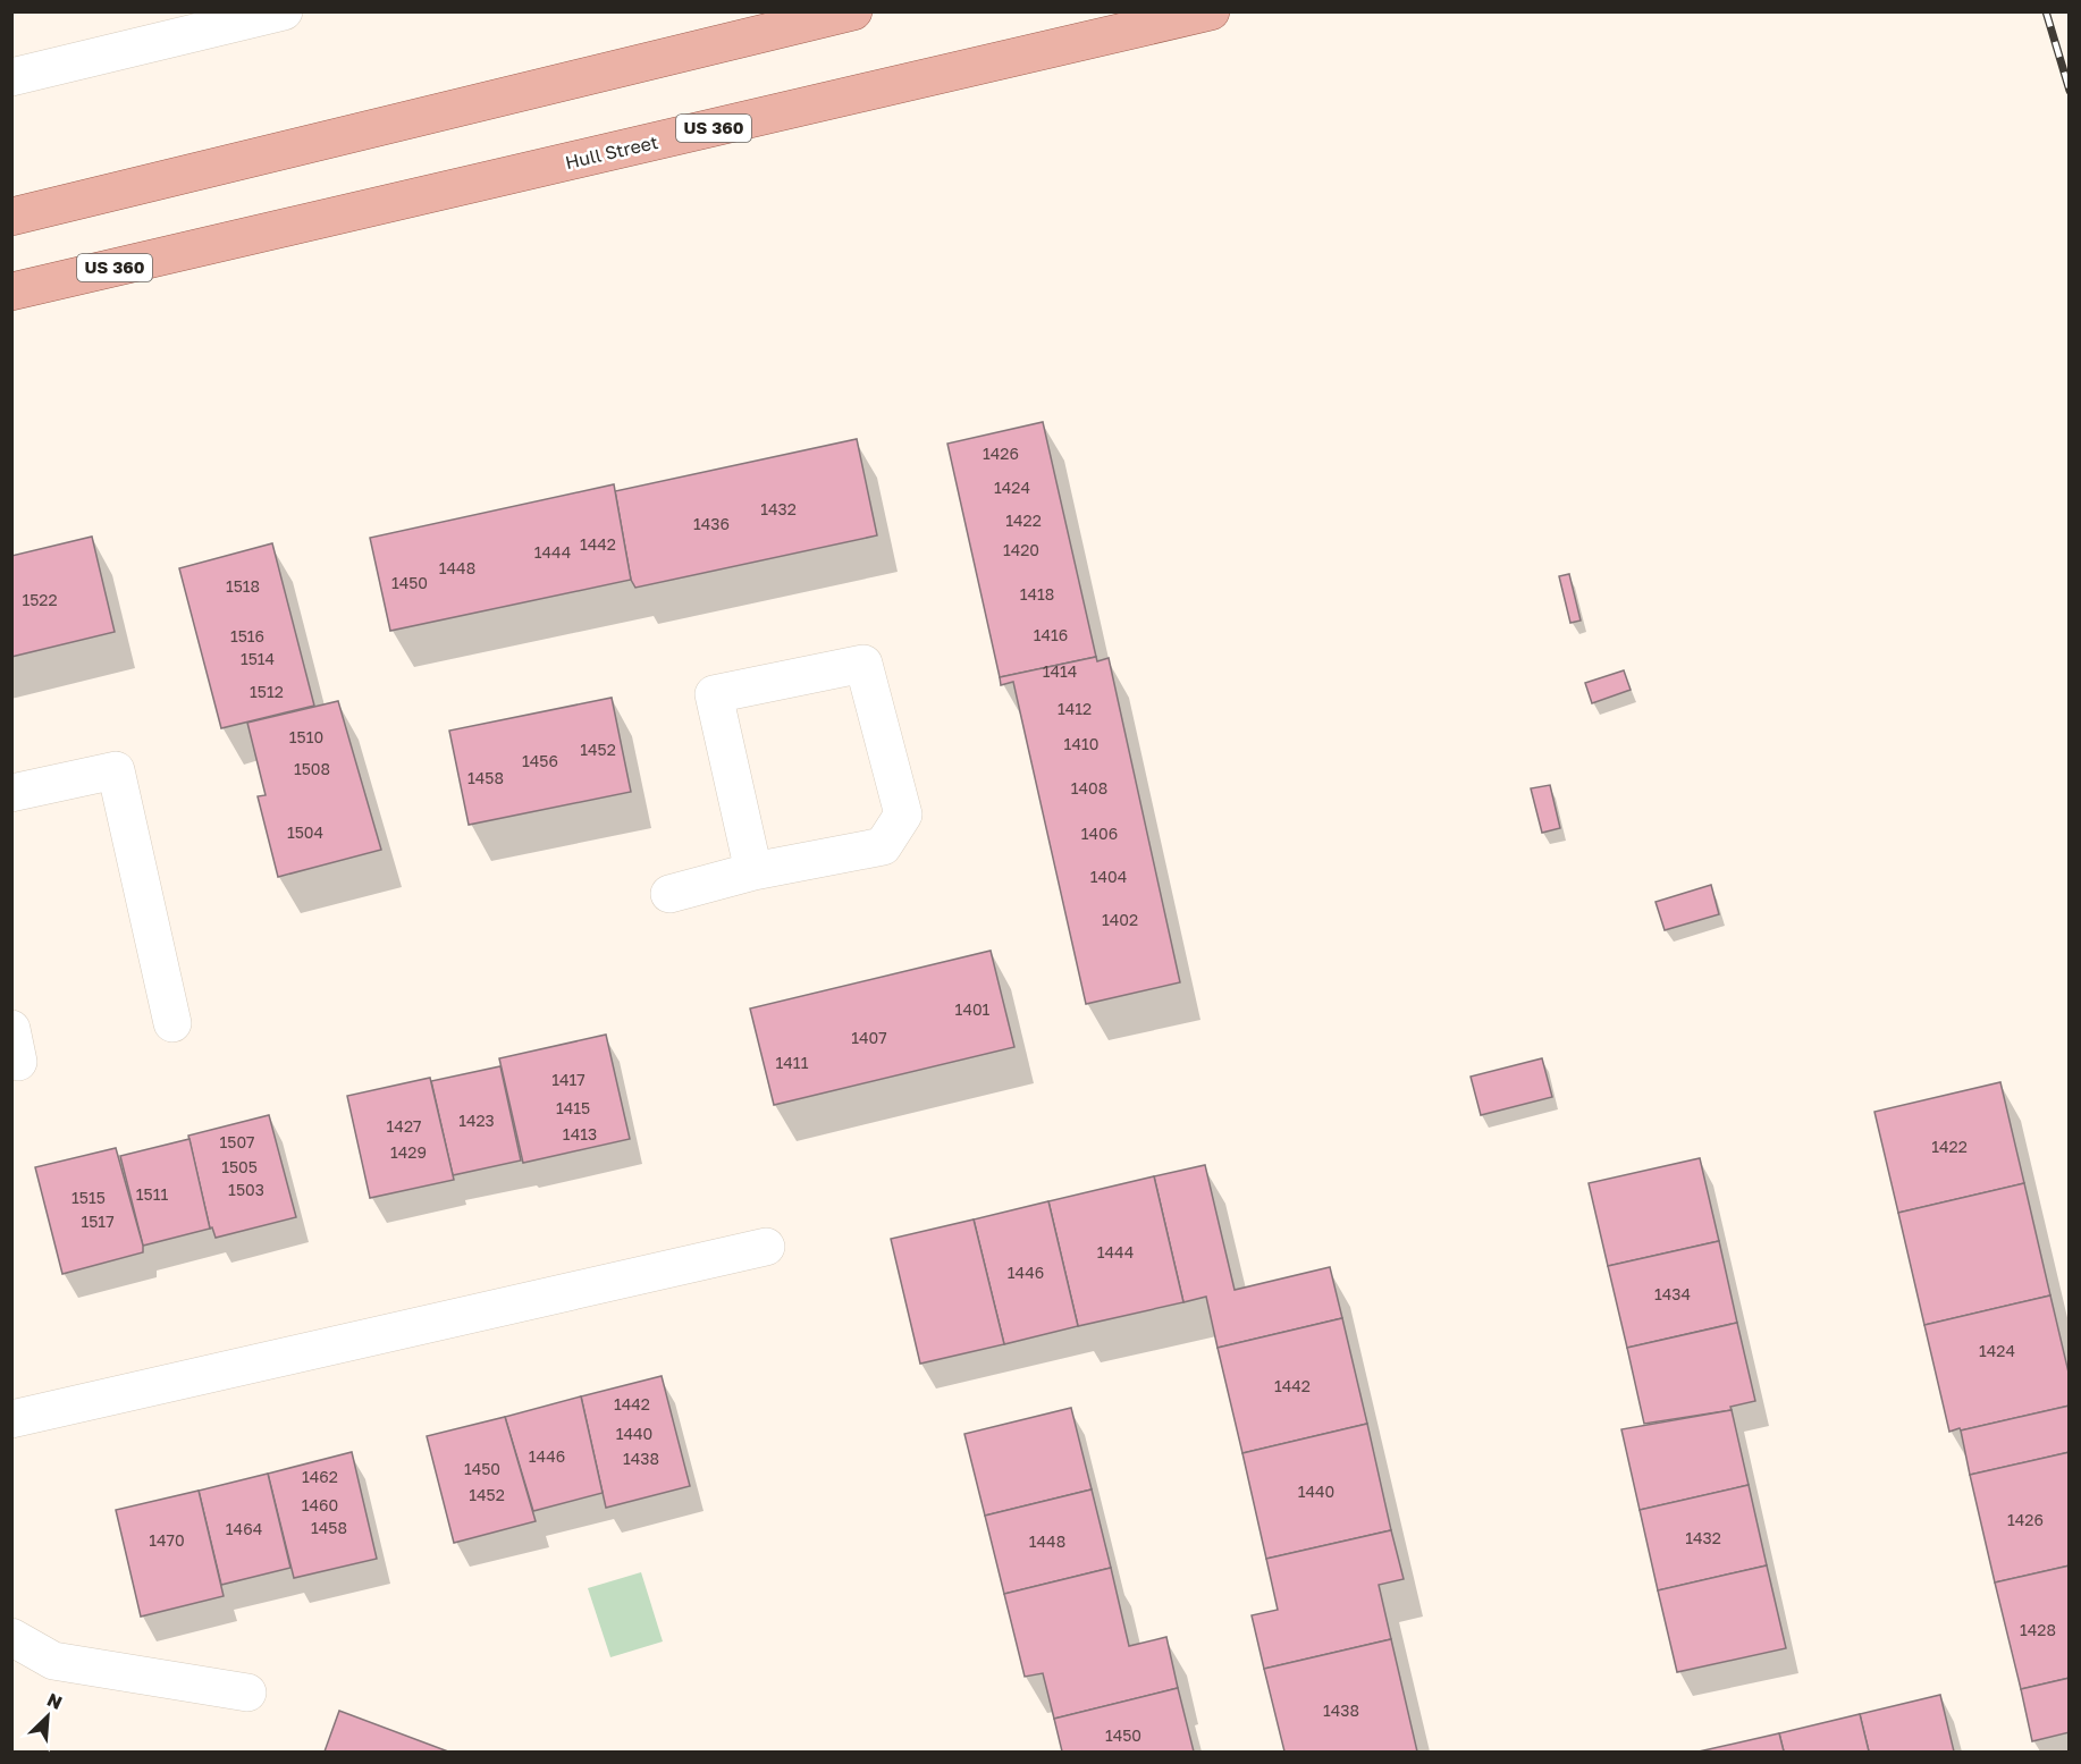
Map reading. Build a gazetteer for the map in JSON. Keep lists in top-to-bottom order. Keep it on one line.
{"streets":{"main road":["US 360","Hull Street"]},"house_numbers":["1426","1424","1432","1422","1436","1442","1420","1444","1448","1450","1518","1418","1522","1416","1516","1514","1414","1512","1412","1510","1410","1452","1456","1508","1458","1408","1504","1406","1404","1402","1401","1407","1411","1417","1415","1423","1427","1413","1507","1422","1429","1505","1503","1511","1515","1517","1444","1446","1434","1424","1442","1442","1440","1446","1438","1450","1462","1440","1452","1460","1426","1458","1464","1432","1470","1448","1428","1438","1450"],"north":"top right"}
